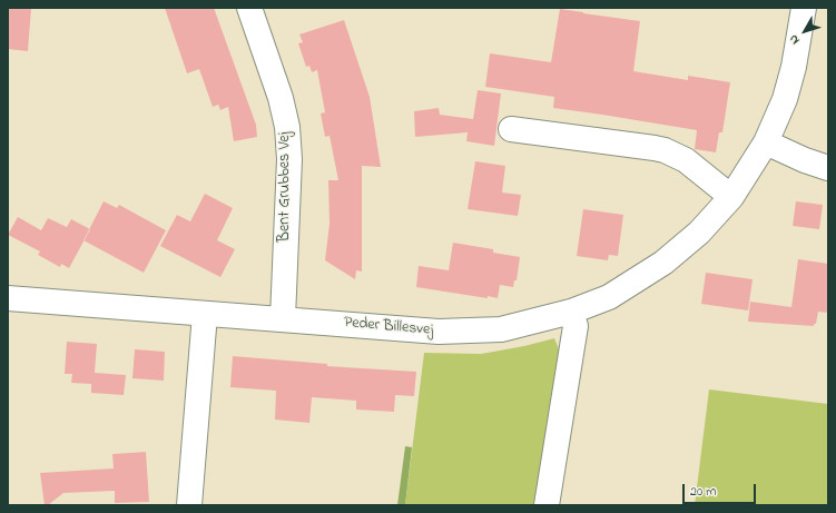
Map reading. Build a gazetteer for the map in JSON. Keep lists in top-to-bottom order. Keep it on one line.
{"streets":{"street":["Bent Grubbes Vej","Peder Billesvej"]},"crossings":[["Bent Grubbes Vej","Peder Billesvej"]],"scale_bar":"20 m","north":"bottom left"}
